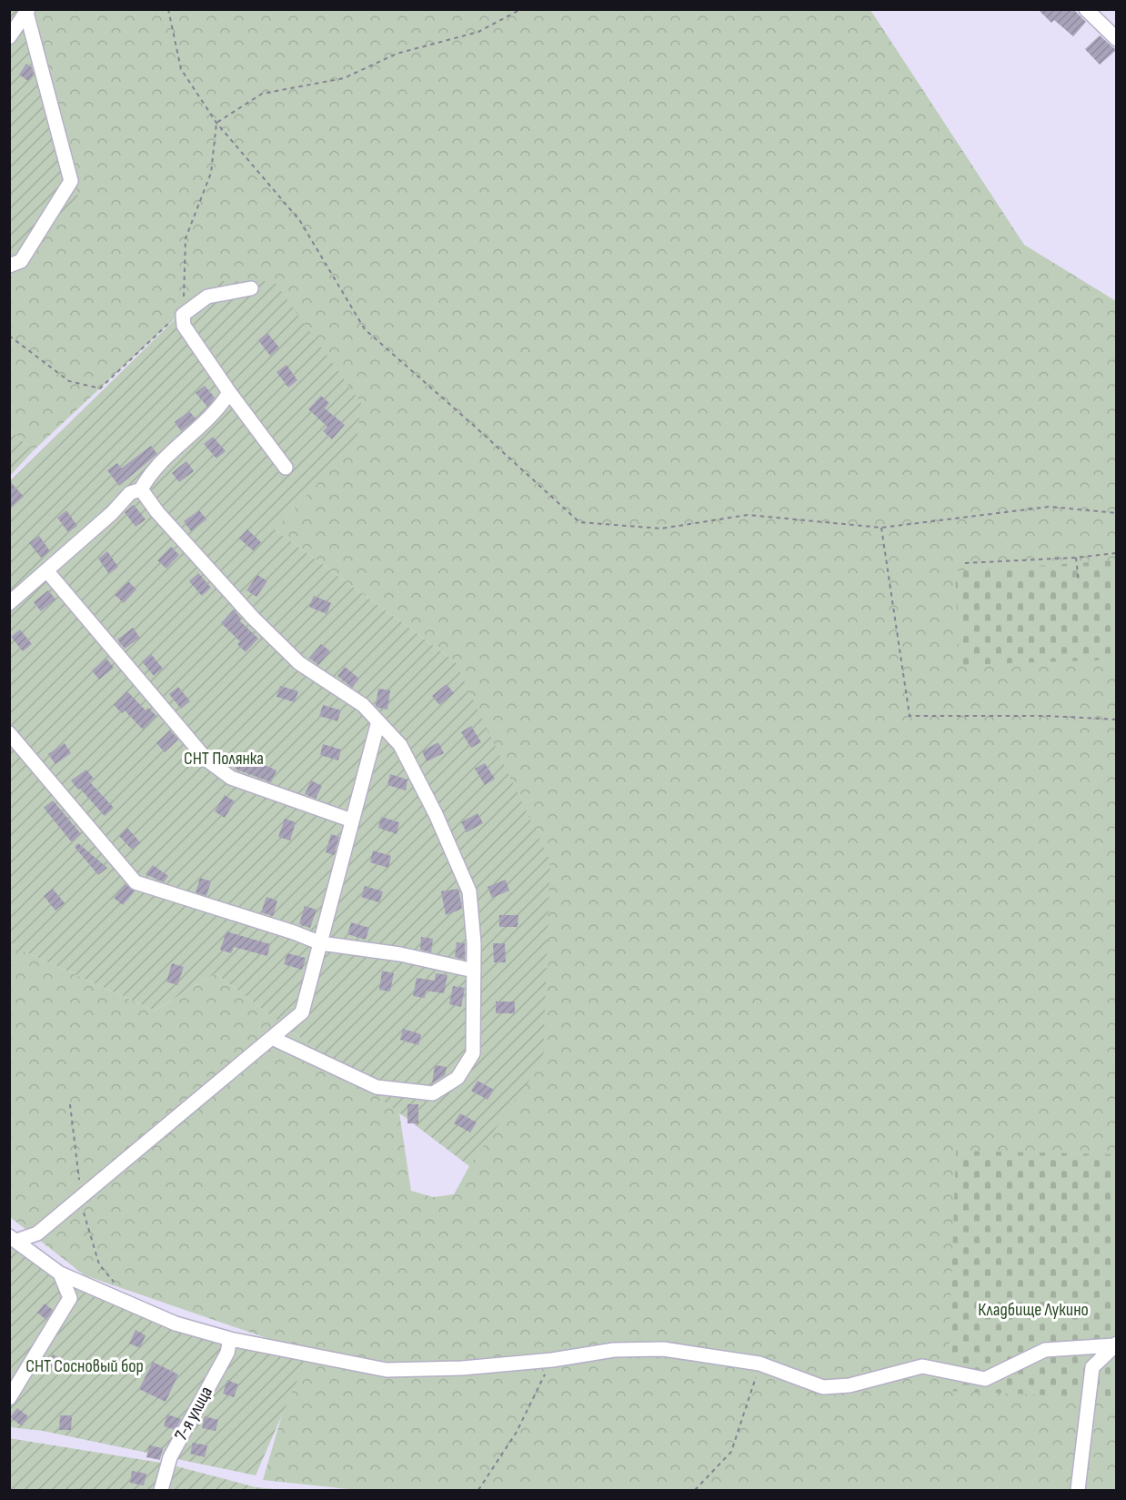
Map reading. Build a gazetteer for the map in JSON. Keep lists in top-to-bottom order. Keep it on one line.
{"streets":{"street":["7-я улица"]},"parks":["СНТ Полянка","Кладбище Лукино","СНТ Сосновый бор"]}
